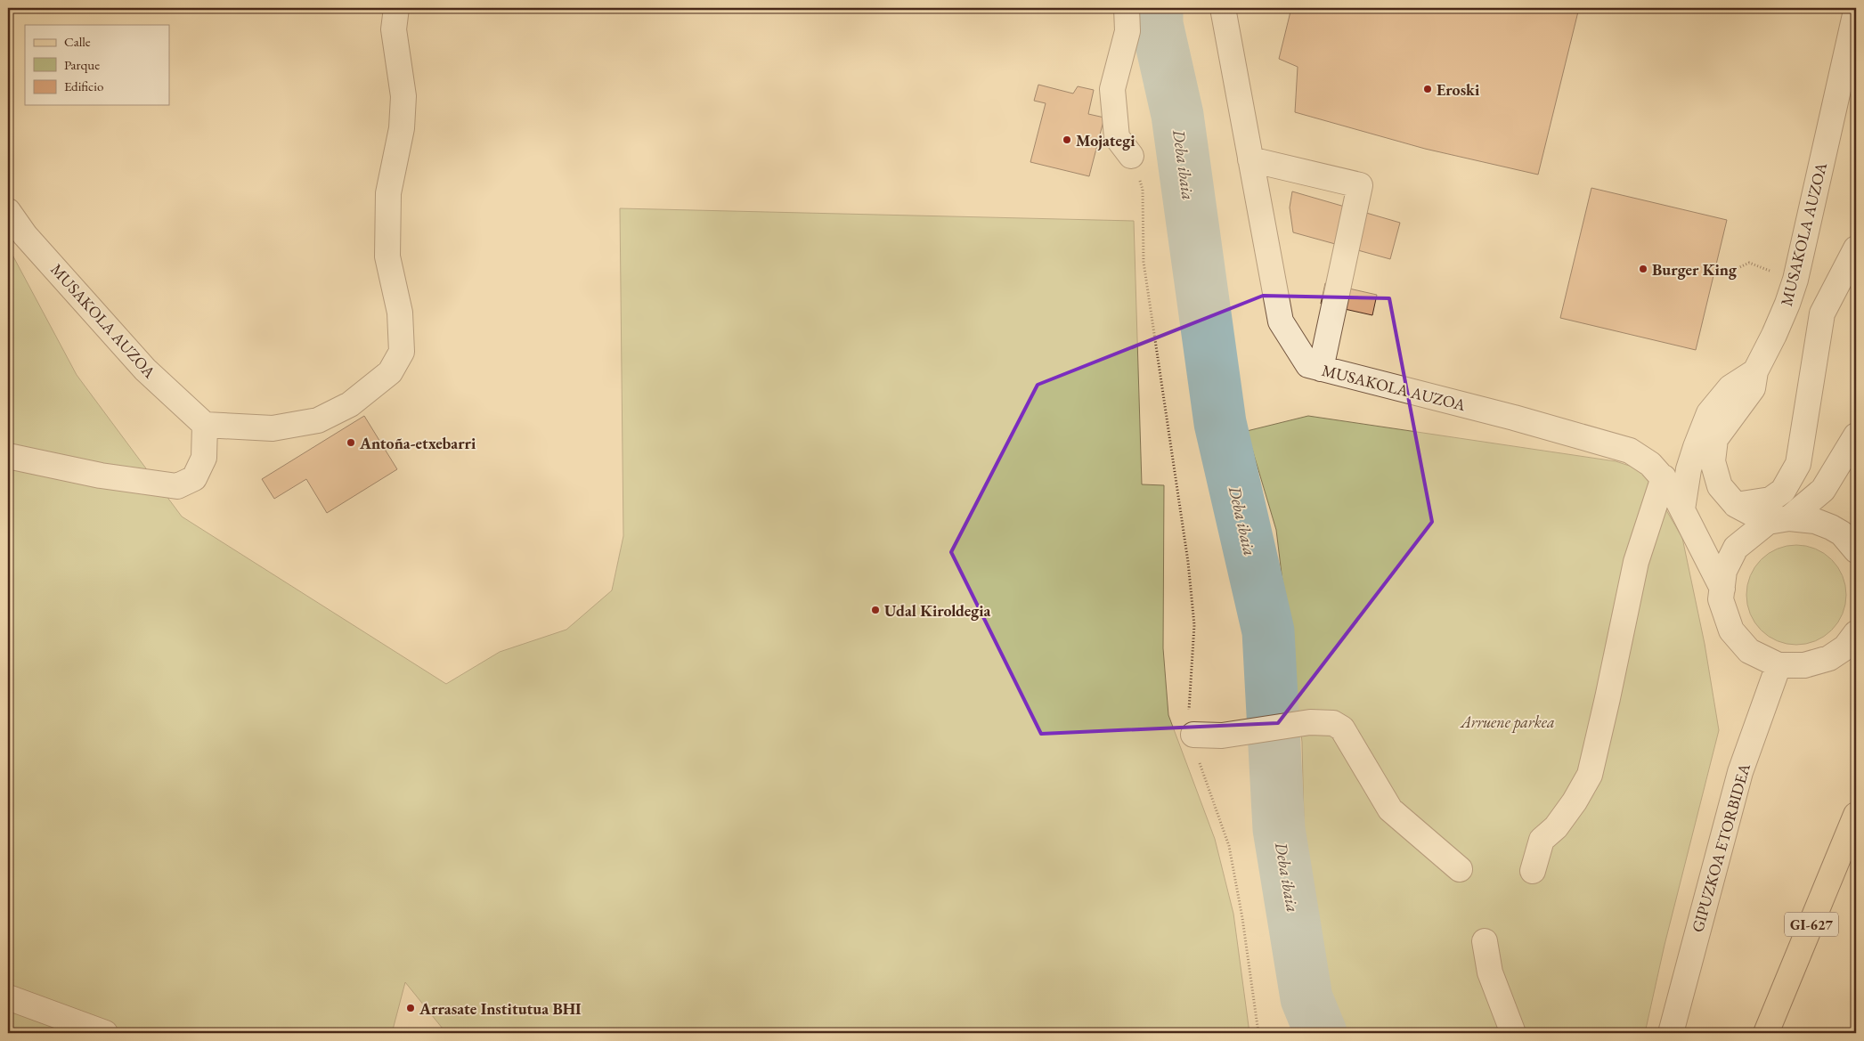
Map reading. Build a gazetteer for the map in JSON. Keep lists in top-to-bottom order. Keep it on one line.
{"streets":{"main road":["GI-627"],"street":["MUSAKOLA AUZOA","GIPUZKOA ETORBIDEA"]},"water":["Deba ibaia"],"parks":["Arruene parkea"],"places":["Eroski","Mojategi","Burger King","Antoña-etxebarri","Udal Kiroldegia","Arrasate Institutua BHI"],"legend":["Calle","Parque","Edificio"]}
